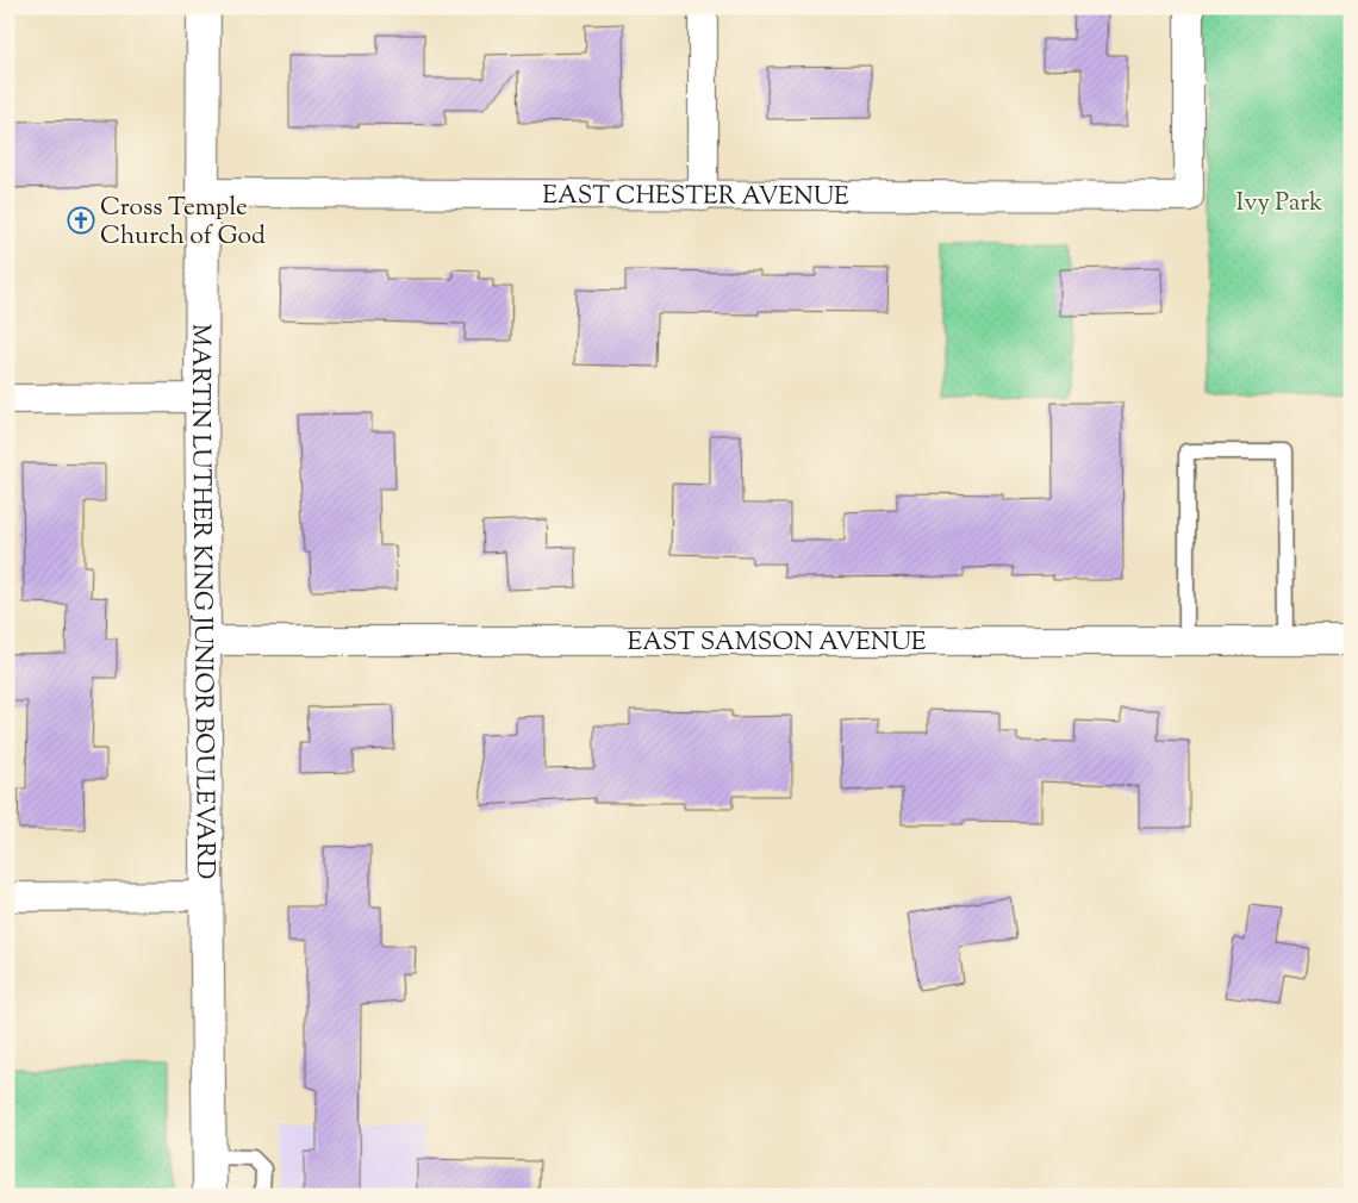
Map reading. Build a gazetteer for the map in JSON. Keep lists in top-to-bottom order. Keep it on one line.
{"streets":{"street":["EAST CHESTER AVENUE","MARTIN LUTHER KING JUNIOR BOULEVARD","EAST SAMSON AVENUE"]},"crossings":[["EAST CHESTER AVENUE","MARTIN LUTHER KING JUNIOR BOULEVARD"],["MARTIN LUTHER KING JUNIOR BOULEVARD","EAST SAMSON AVENUE"]],"parks":["Ivy Park"],"places":{"church":["Cross Temple Church of God"]}}
